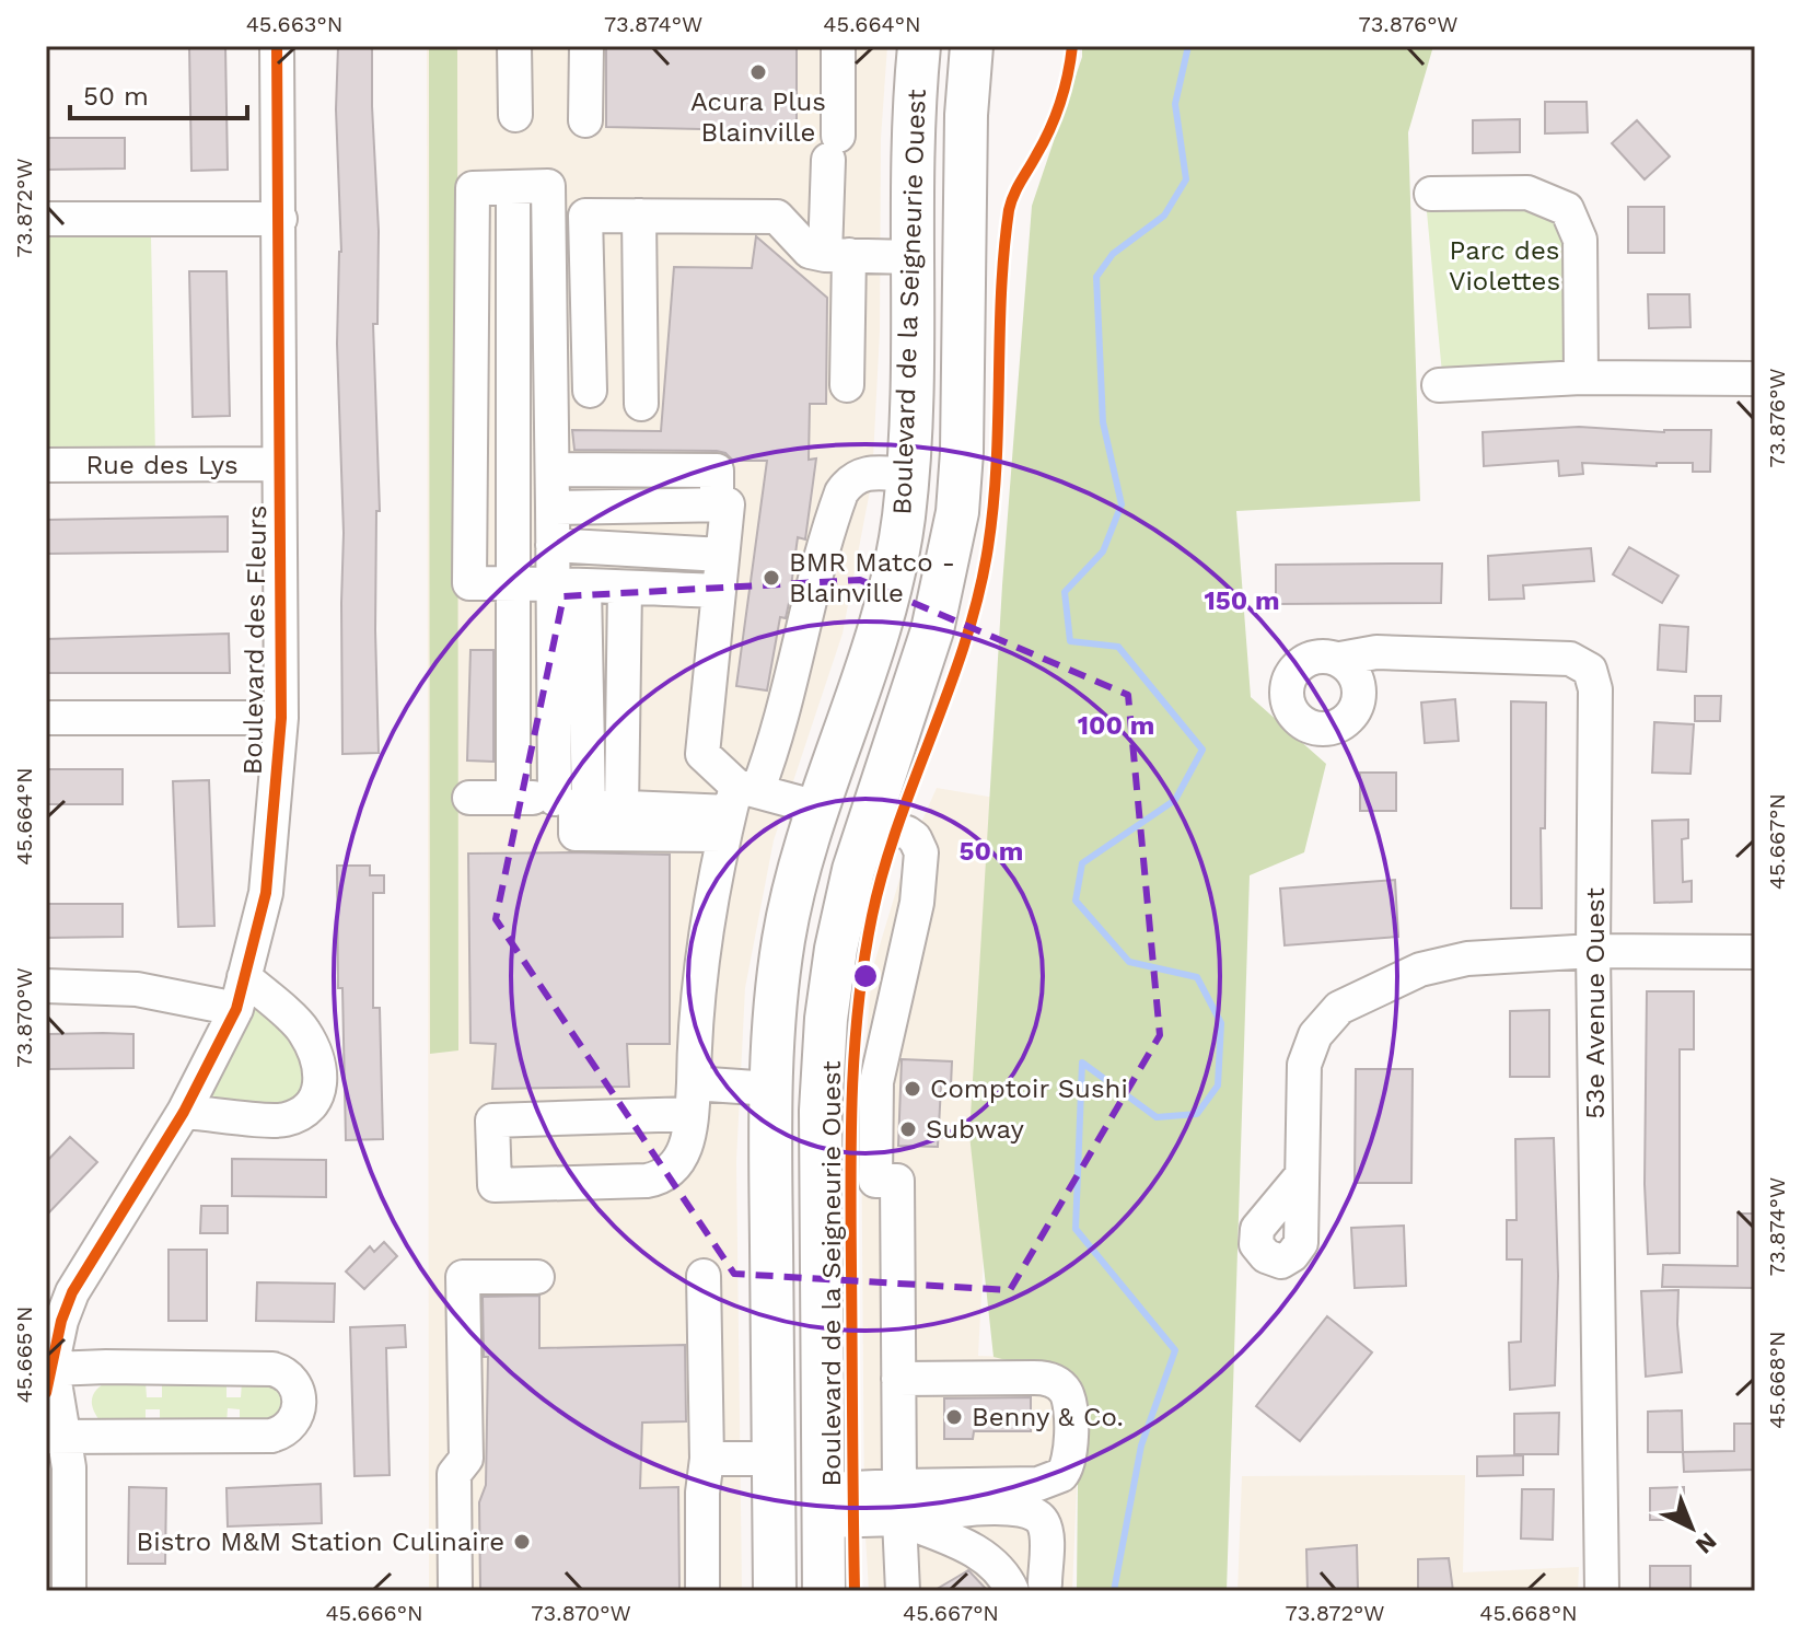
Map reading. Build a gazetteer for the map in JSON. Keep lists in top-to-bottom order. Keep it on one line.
{"streets":{"main road":["Boulevard de la Seigneurie Ouest"],"street":["Rue des Lys","Boulevard des Fleurs","53e Avenue Ouest"]},"crossings":[["Rue des Lys","Boulevard des Fleurs"]],"parks":["Parc des Violettes"],"places":["Acura Plus Blainville","BMR Matco - Blainville","Comptoir Sushi","Subway","Benny & Co.","Bistro M&M Station Culinaire"],"scale_bar":"50 m","north":"bottom right","coordinates":["45.663°N","73.874°W","45.664°N","73.876°W","73.872°W","45.667°N","73.870°W","45.665°N","45.668°N","45.666°N"],"rings":["150 m","100 m","50 m"]}
